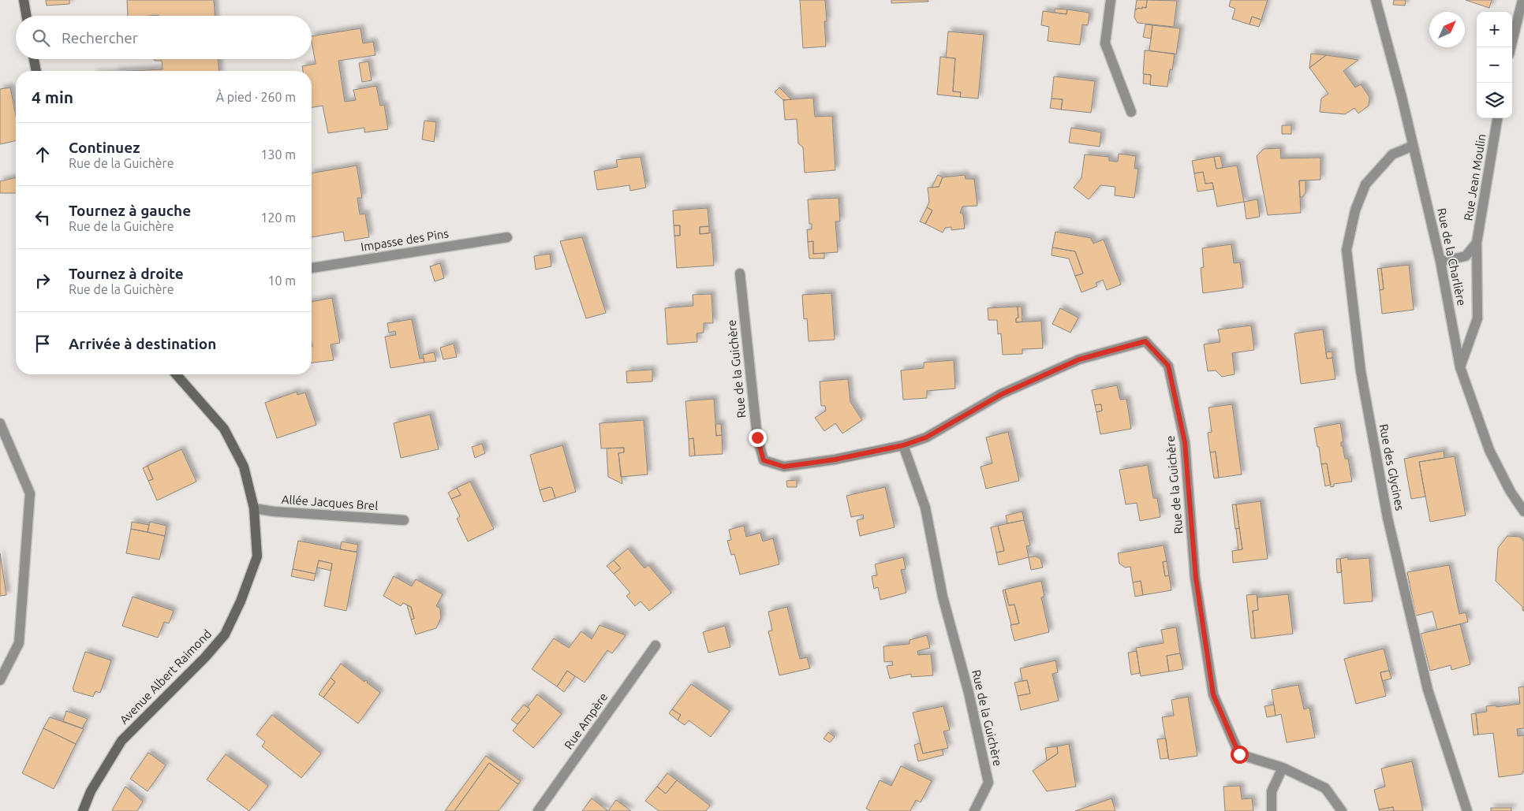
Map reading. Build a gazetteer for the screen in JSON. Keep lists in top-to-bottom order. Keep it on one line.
{"streets":{"street":["Rue Jean Moulin","Impasse des Pins","Rue de la Charlière","Rue de la Guichère","Rue des Glycines","Allée Jacques Brel","Avenue Albert Raimond","Rue Ampère"]},"crossings":[["Rue Jean Moulin","Rue de la Charlière"],["Rue de la Charlière","Rue des Glycines"],["Allée Jacques Brel","Avenue Albert Raimond"]],"north":"top right","page":{"map_buttons":["+","−"],"search":"Rechercher","heading":["4 min","À pied · 260 m"],"list":[["Continuez","Rue de la Guichère","130 m"],["Tournez à gauche","Rue de la Guichère","120 m"],["Tournez à droite","Rue de la Guichère","10 m"],"Arrivée à destination"]}}
